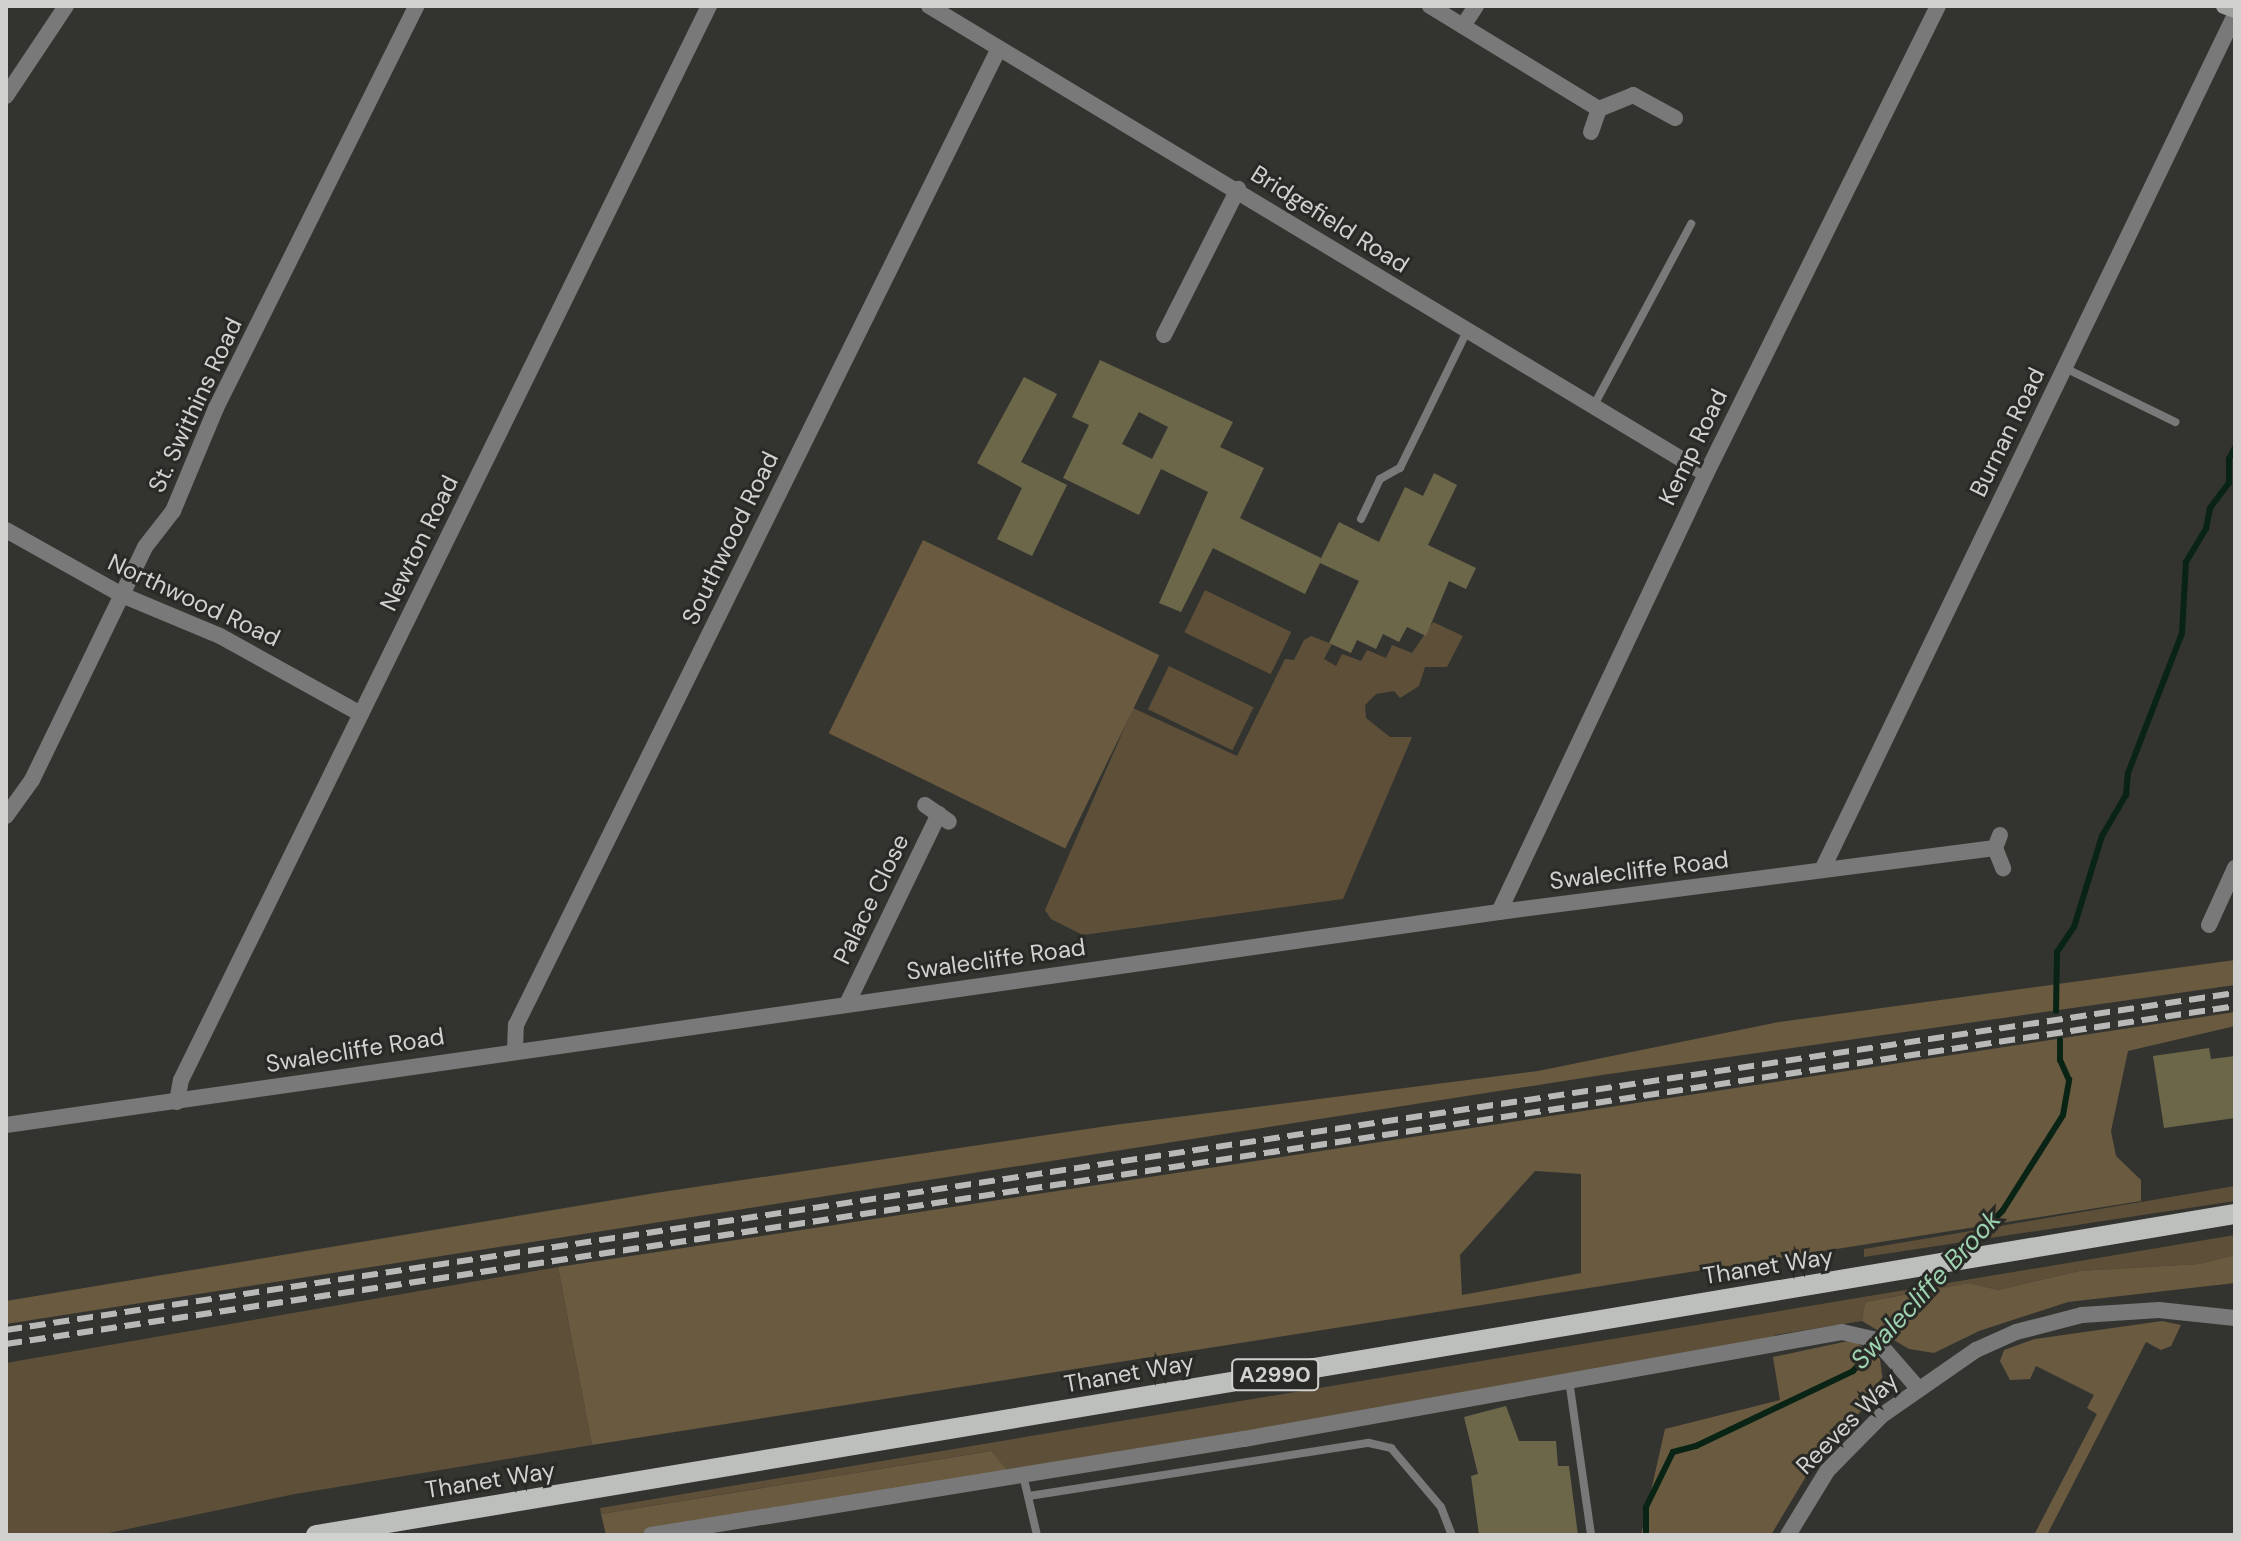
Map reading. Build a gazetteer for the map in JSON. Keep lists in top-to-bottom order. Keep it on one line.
{"streets":{"main road":["Thanet Way","A2990"],"street":["Bridgefield Road","St. Swithins Road","Burnan Road","Kemp Road","Southwood Road","Newton Road","Northwood Road","Swalecliffe Road","Palace Close","Reeves Way"]},"crossings":[["Bridgefield Road","Kemp Road"],["Bridgefield Road","Southwood Road"],["St. Swithins Road","Northwood Road"],["Burnan Road","Swalecliffe Road"],["Kemp Road","Swalecliffe Road"],["Southwood Road","Swalecliffe Road"],["Newton Road","Northwood Road"],["Newton Road","Swalecliffe Road"],["Swalecliffe Road","Palace Close"]],"water":["Swalecliffe Brook"]}
